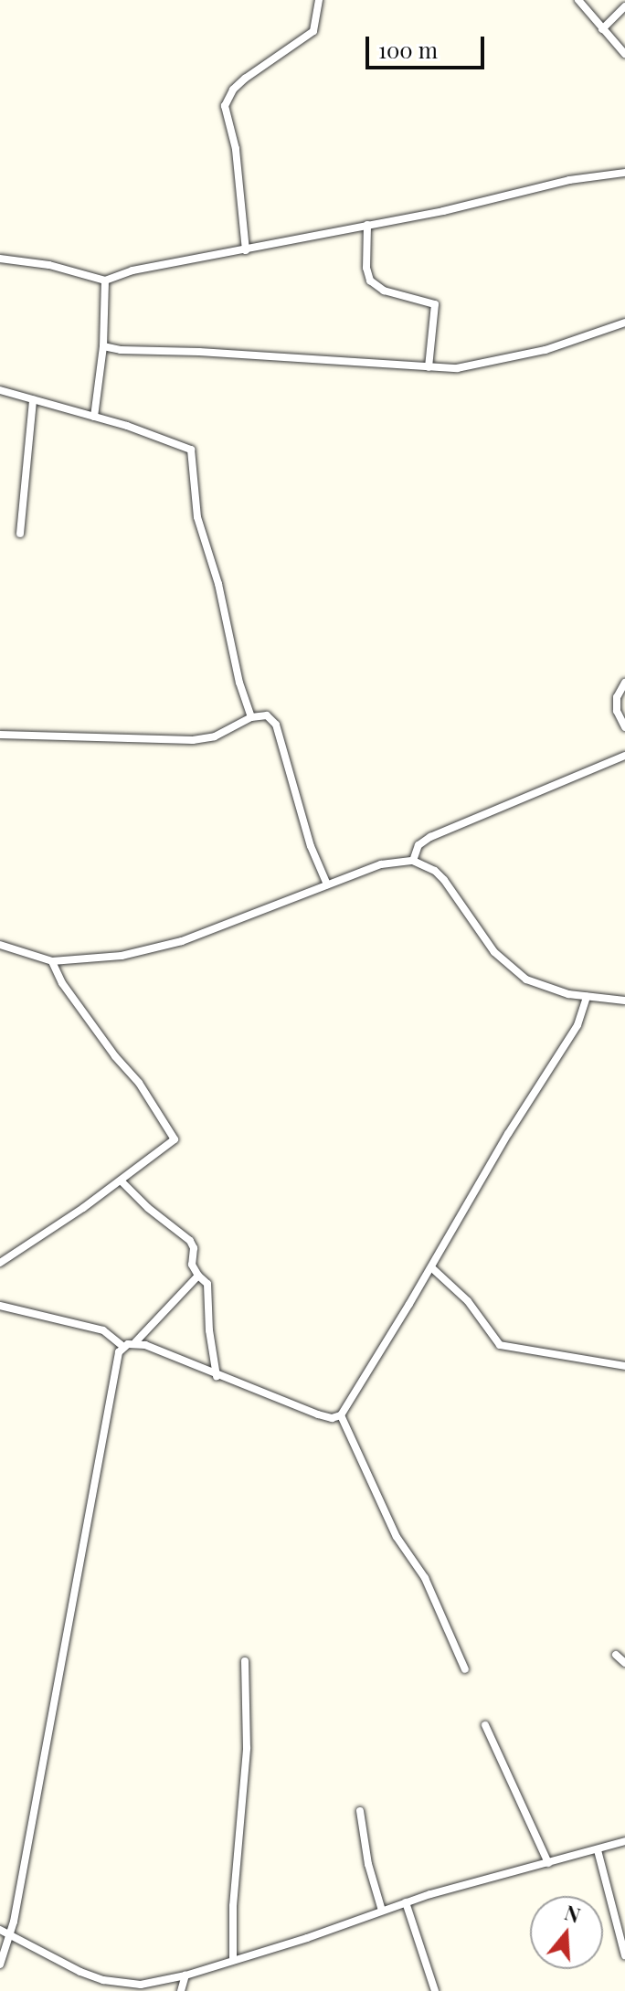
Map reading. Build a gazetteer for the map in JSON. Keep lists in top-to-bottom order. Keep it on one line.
{"scale_bar":"100 m","north":"top"}
